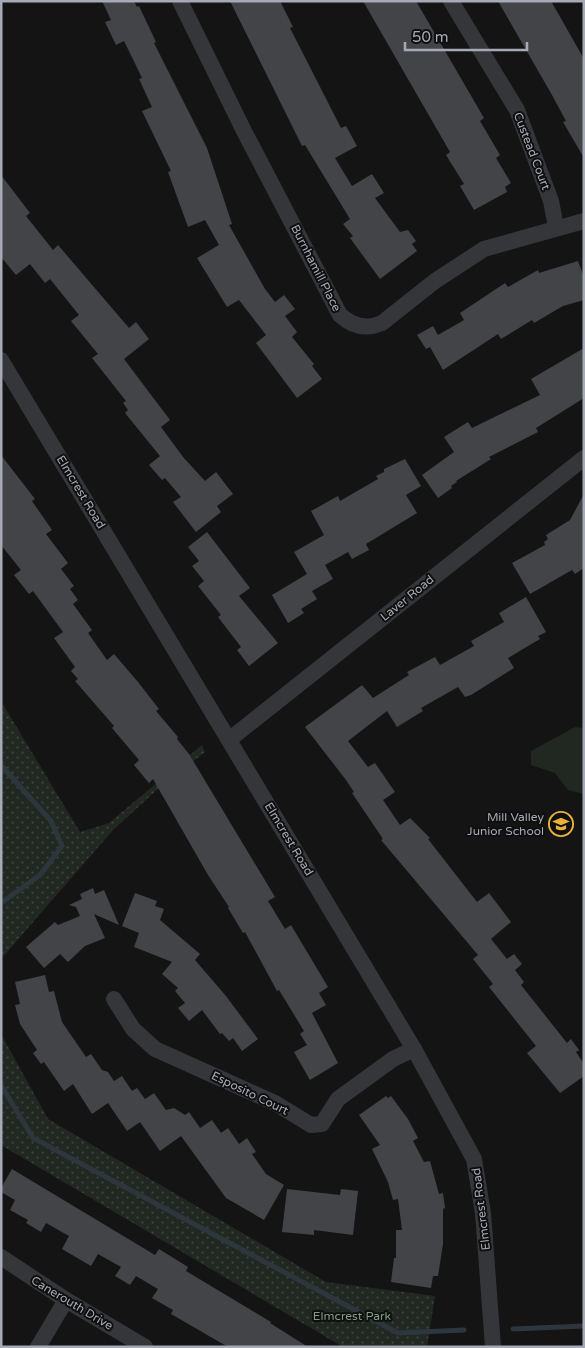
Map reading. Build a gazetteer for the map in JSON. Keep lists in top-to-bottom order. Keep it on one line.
{"streets":{"street":["Custead Court","Burnhamill Place","Elmcrest Road","Laver Road","Esposito Court","Canerouth Drive"]},"crossings":[["Custead Court","Burnhamill Place"],["Elmcrest Road","Laver Road"],["Elmcrest Road","Esposito Court"]],"parks":["Elmcrest Park"],"places":{"school or university":["Mill Valley Junior School"]},"scale_bar":"50 m"}
